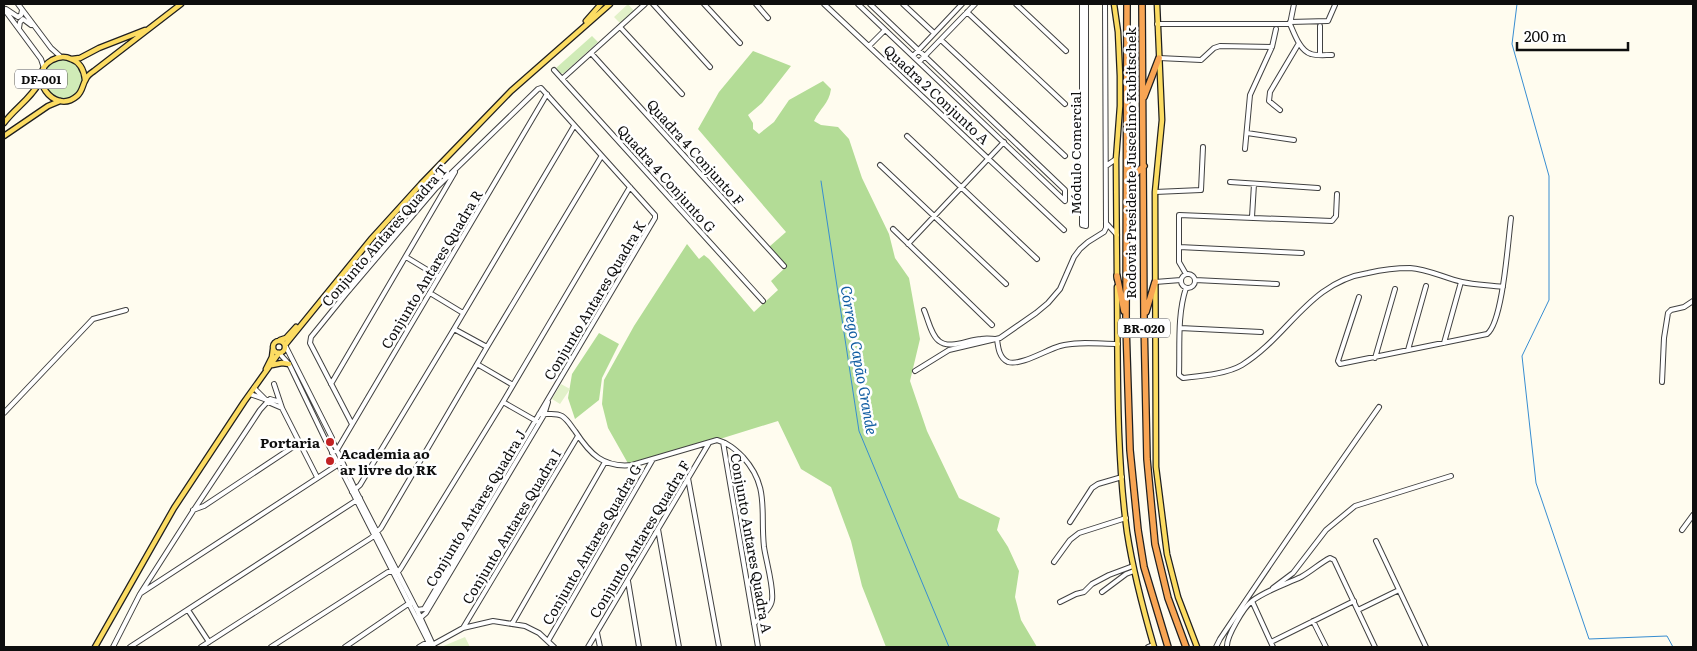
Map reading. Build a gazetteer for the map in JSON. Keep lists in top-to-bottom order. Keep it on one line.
{"streets":{"highway":["Rodovia Presidente Juscelino Kubitschek","BR-020"],"main road":["DF-001"],"street":["Quadra 2 Conjunto A","Quadra 4 Conjunto F","Módulo Comercial","Quadra 4 Conjunto G","Conjunto Antares Quadra T","Conjunto Antares Quadra R","Conjunto Antares Quadra K","Conjunto Antares Quadra J","Conjunto Antares Quadra I","Conjunto Antares Quadra F","Conjunto Antares Quadra A","Conjunto Antares Quadra G"]},"crossings":[["Conjunto Antares Quadra T","Conjunto Antares Quadra R"],["Conjunto Antares Quadra K","Conjunto Antares Quadra J"]],"water":["Córrego Capão Grande"],"places":["Portaria","Academia ao ar livre do RK"],"scale_bar":"200 m"}
